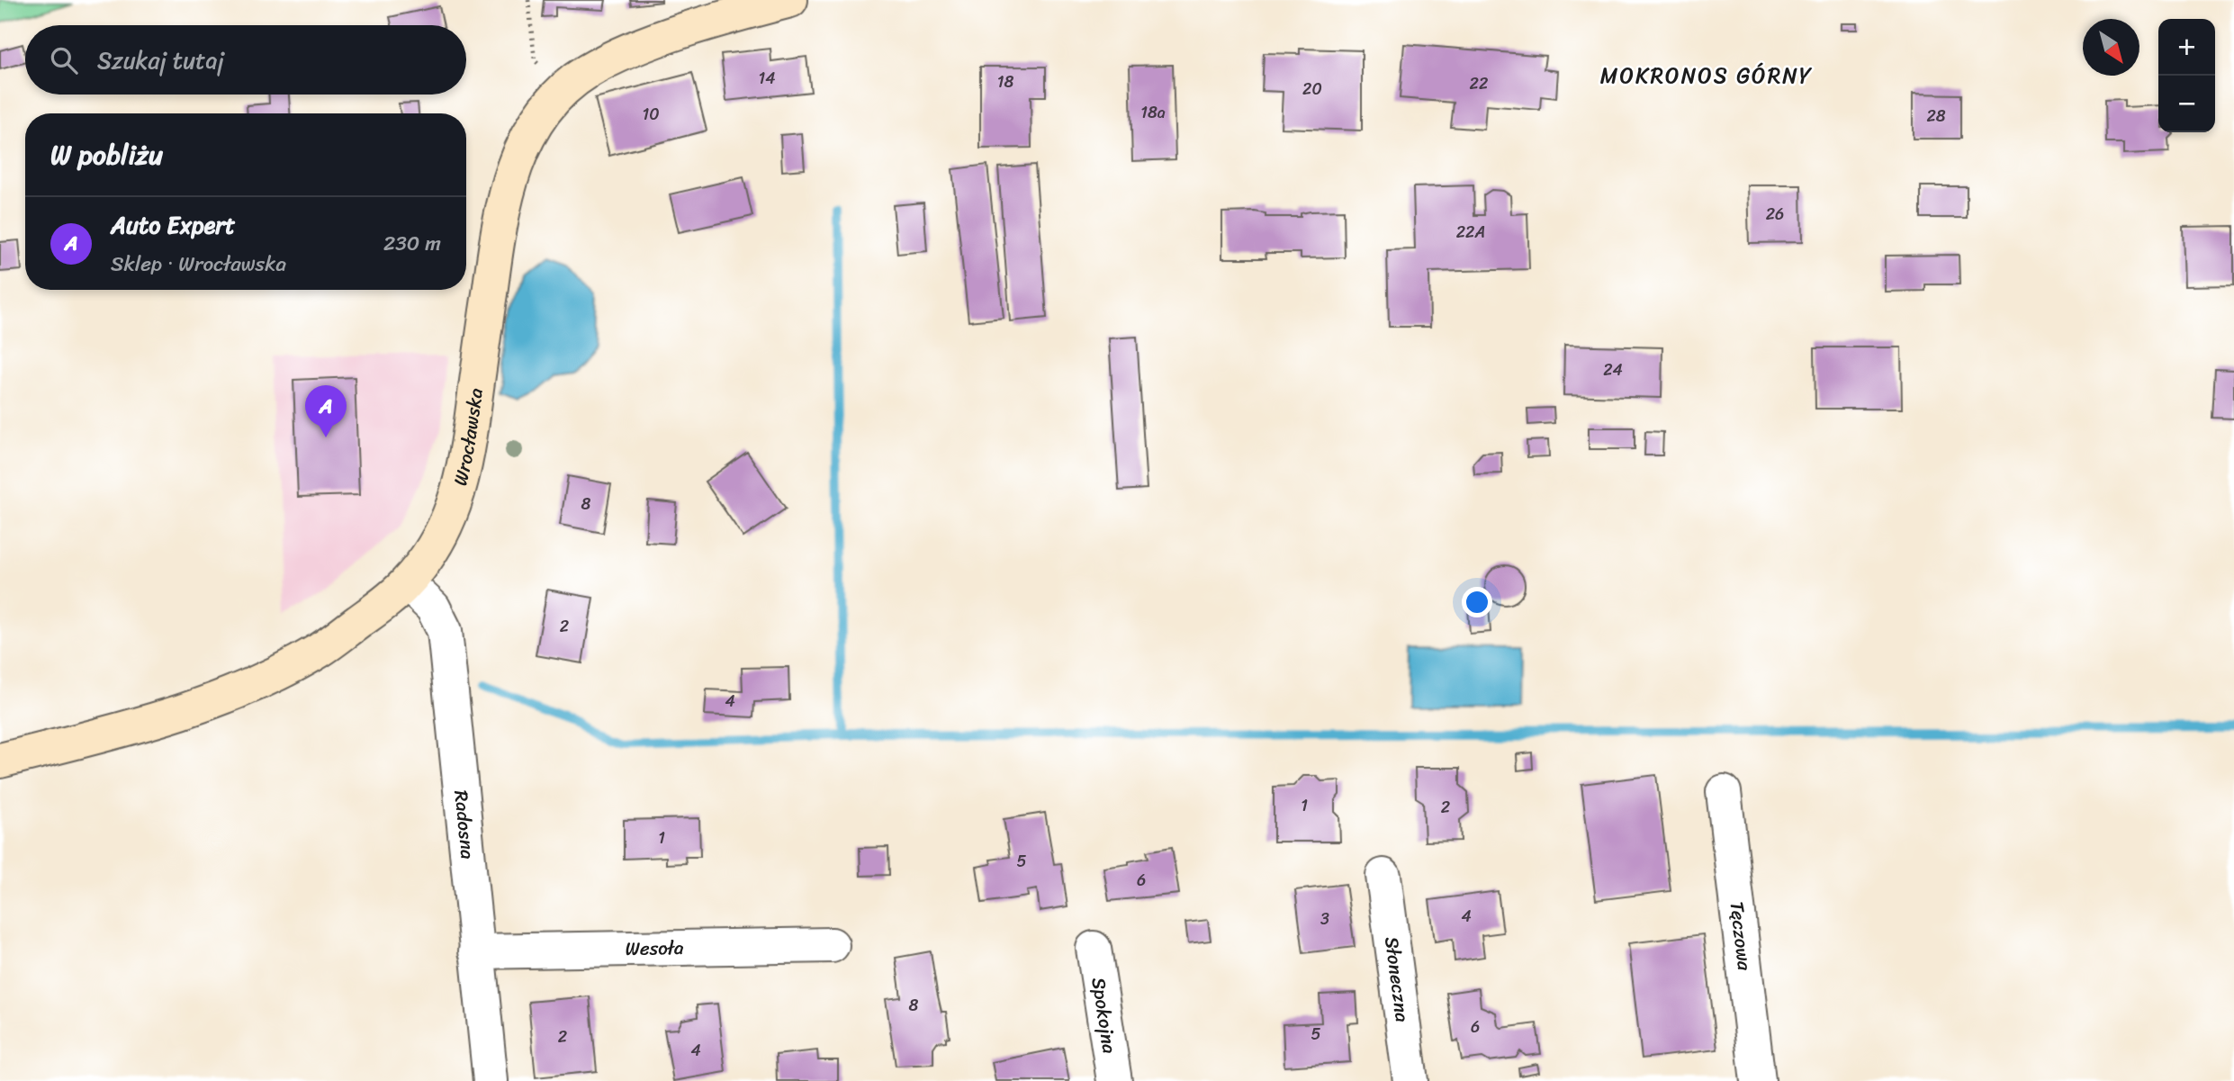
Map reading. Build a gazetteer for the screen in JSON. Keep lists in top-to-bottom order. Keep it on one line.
{"streets":{"street":["Wrocławska","Radosna","Tęczowa","Wesoła","Słoneczna","Spokojna"]},"crossings":[["Wrocławska","Radosna"],["Radosna","Wesoła"]],"districts":["MOKRONOS GÓRNY"],"house_numbers":["14","18","22","20","18a","10","28","26","22A","24","8","2","4","1","2","1","5","6","4","3","8","6","5","2","4"],"north":"bottom right","page":{"map_buttons":["+","−"],"search":"Szukaj tutaj","heading":"W pobliżu","list":[{"mark":"A","name":"Auto Expert","note":"Sklep · Wrocławska","value":"230 m"}],"pins":"A"}}
